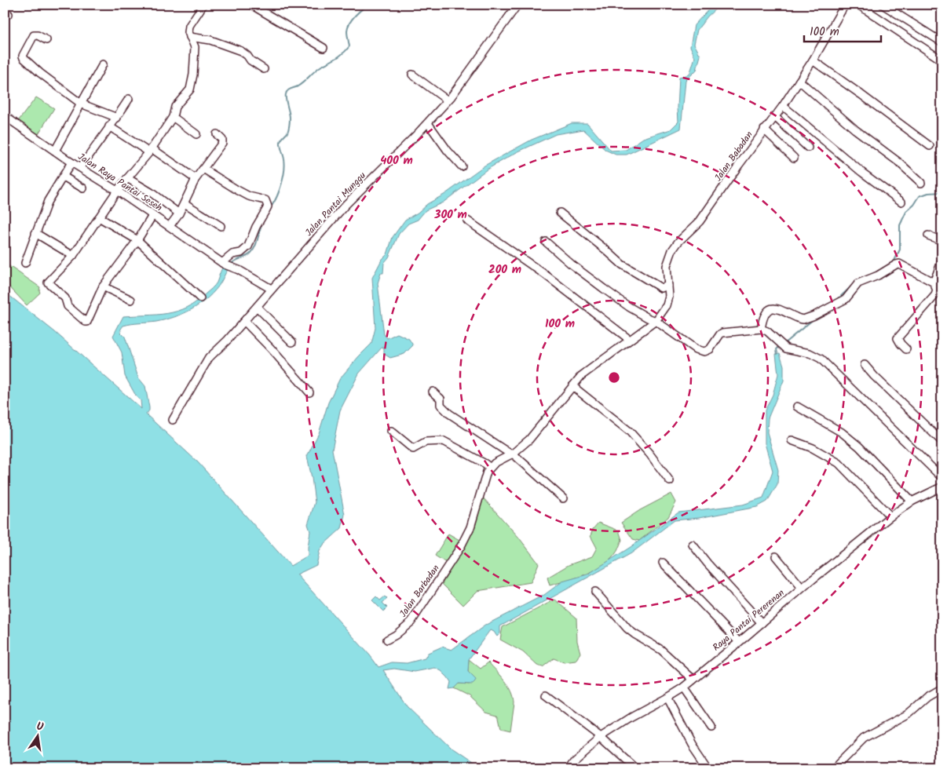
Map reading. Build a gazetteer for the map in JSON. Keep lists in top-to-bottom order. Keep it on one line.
{"streets":{"street":["Jalan Babadan","Jalan Raya Pantai Seseh","Jalan Pantai Munggu","Jalan Barbadan","Raya Pantai Pererenan"]},"crossings":[["Jalan Babadan","Jalan Barbadan"],["Jalan Raya Pantai Seseh","Jalan Pantai Munggu"]],"scale_bar":"100 m","north":"top","rings":["400 m","300 m","200 m","100 m"]}
